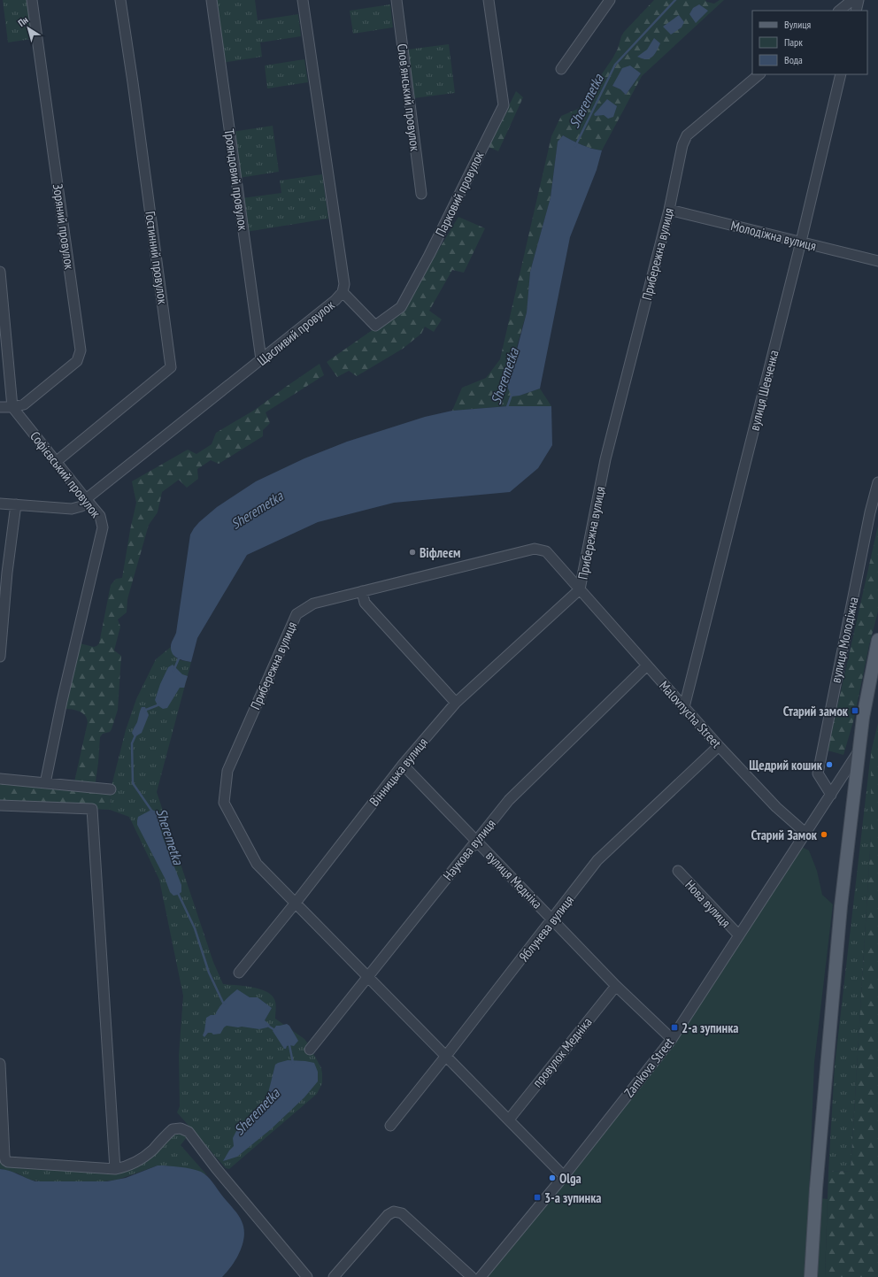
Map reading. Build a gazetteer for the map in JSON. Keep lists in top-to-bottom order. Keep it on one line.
{"streets":{"street":["Словʼянський провулок","Трояндовий провулок","Парковий провулок","Зоряний провулок","Молодіжна вулиця","Прибережна вулиця","Гостинний провулок","Щасливий провулок","вулиця Шевченка","Софієвський провулок","вулиця Молодіжна","Malovnycha Street","Вінницька вулиця","Наукова вулиця","вулиця Медніка","Нова вулиця","Яблунева вулиця","провулок Медніка","Zamkova Street"]},"crossings":[["Трояндовий провулок","Щасливий провулок"],["Парковий провулок","Щасливий провулок"],["Зоряний провулок","Софієвський провулок"],["Молодіжна вулиця","Прибережна вулиця"],["Молодіжна вулиця","вулиця Шевченка"],["Прибережна вулиця","Malovnycha Street"],["Прибережна вулиця","Вінницька вулиця"],["Прибережна вулиця","Наукова вулиця"],["Прибережна вулиця","Яблунева вулиця"],["Прибережна вулиця","провулок Медніка"],["Прибережна вулиця","Zamkova Street"],["Гостинний провулок","Софієвський провулок"],["Щасливий провулок","Софієвський провулок"],["вулиця Шевченка","Malovnycha Street"],["вулиця Молодіжна","Zamkova Street"],["Malovnycha Street","Вінницька вулиця"],["Malovnycha Street","Наукова вулиця"],["Malovnycha Street","Яблунева вулиця"],["Malovnycha Street","Zamkova Street"],["Вінницька вулиця","вулиця Медніка"],["Наукова вулиця","вулиця Медніка"],["вулиця Медніка","Яблунева вулиця"],["вулиця Медніка","провулок Медніка"],["вулиця Медніка","Zamkova Street"],["Нова вулиця","Zamkova Street"]],"water":["Sheremetka"],"places":{"other":["Віфлеєм","Щедрий кошик","Старий Замок","Olga"],"transit":["Старий замок","2-а зупинка","3-а зупинка"]},"legend":["Вулиця","Парк","Вода"],"north":"top left"}
